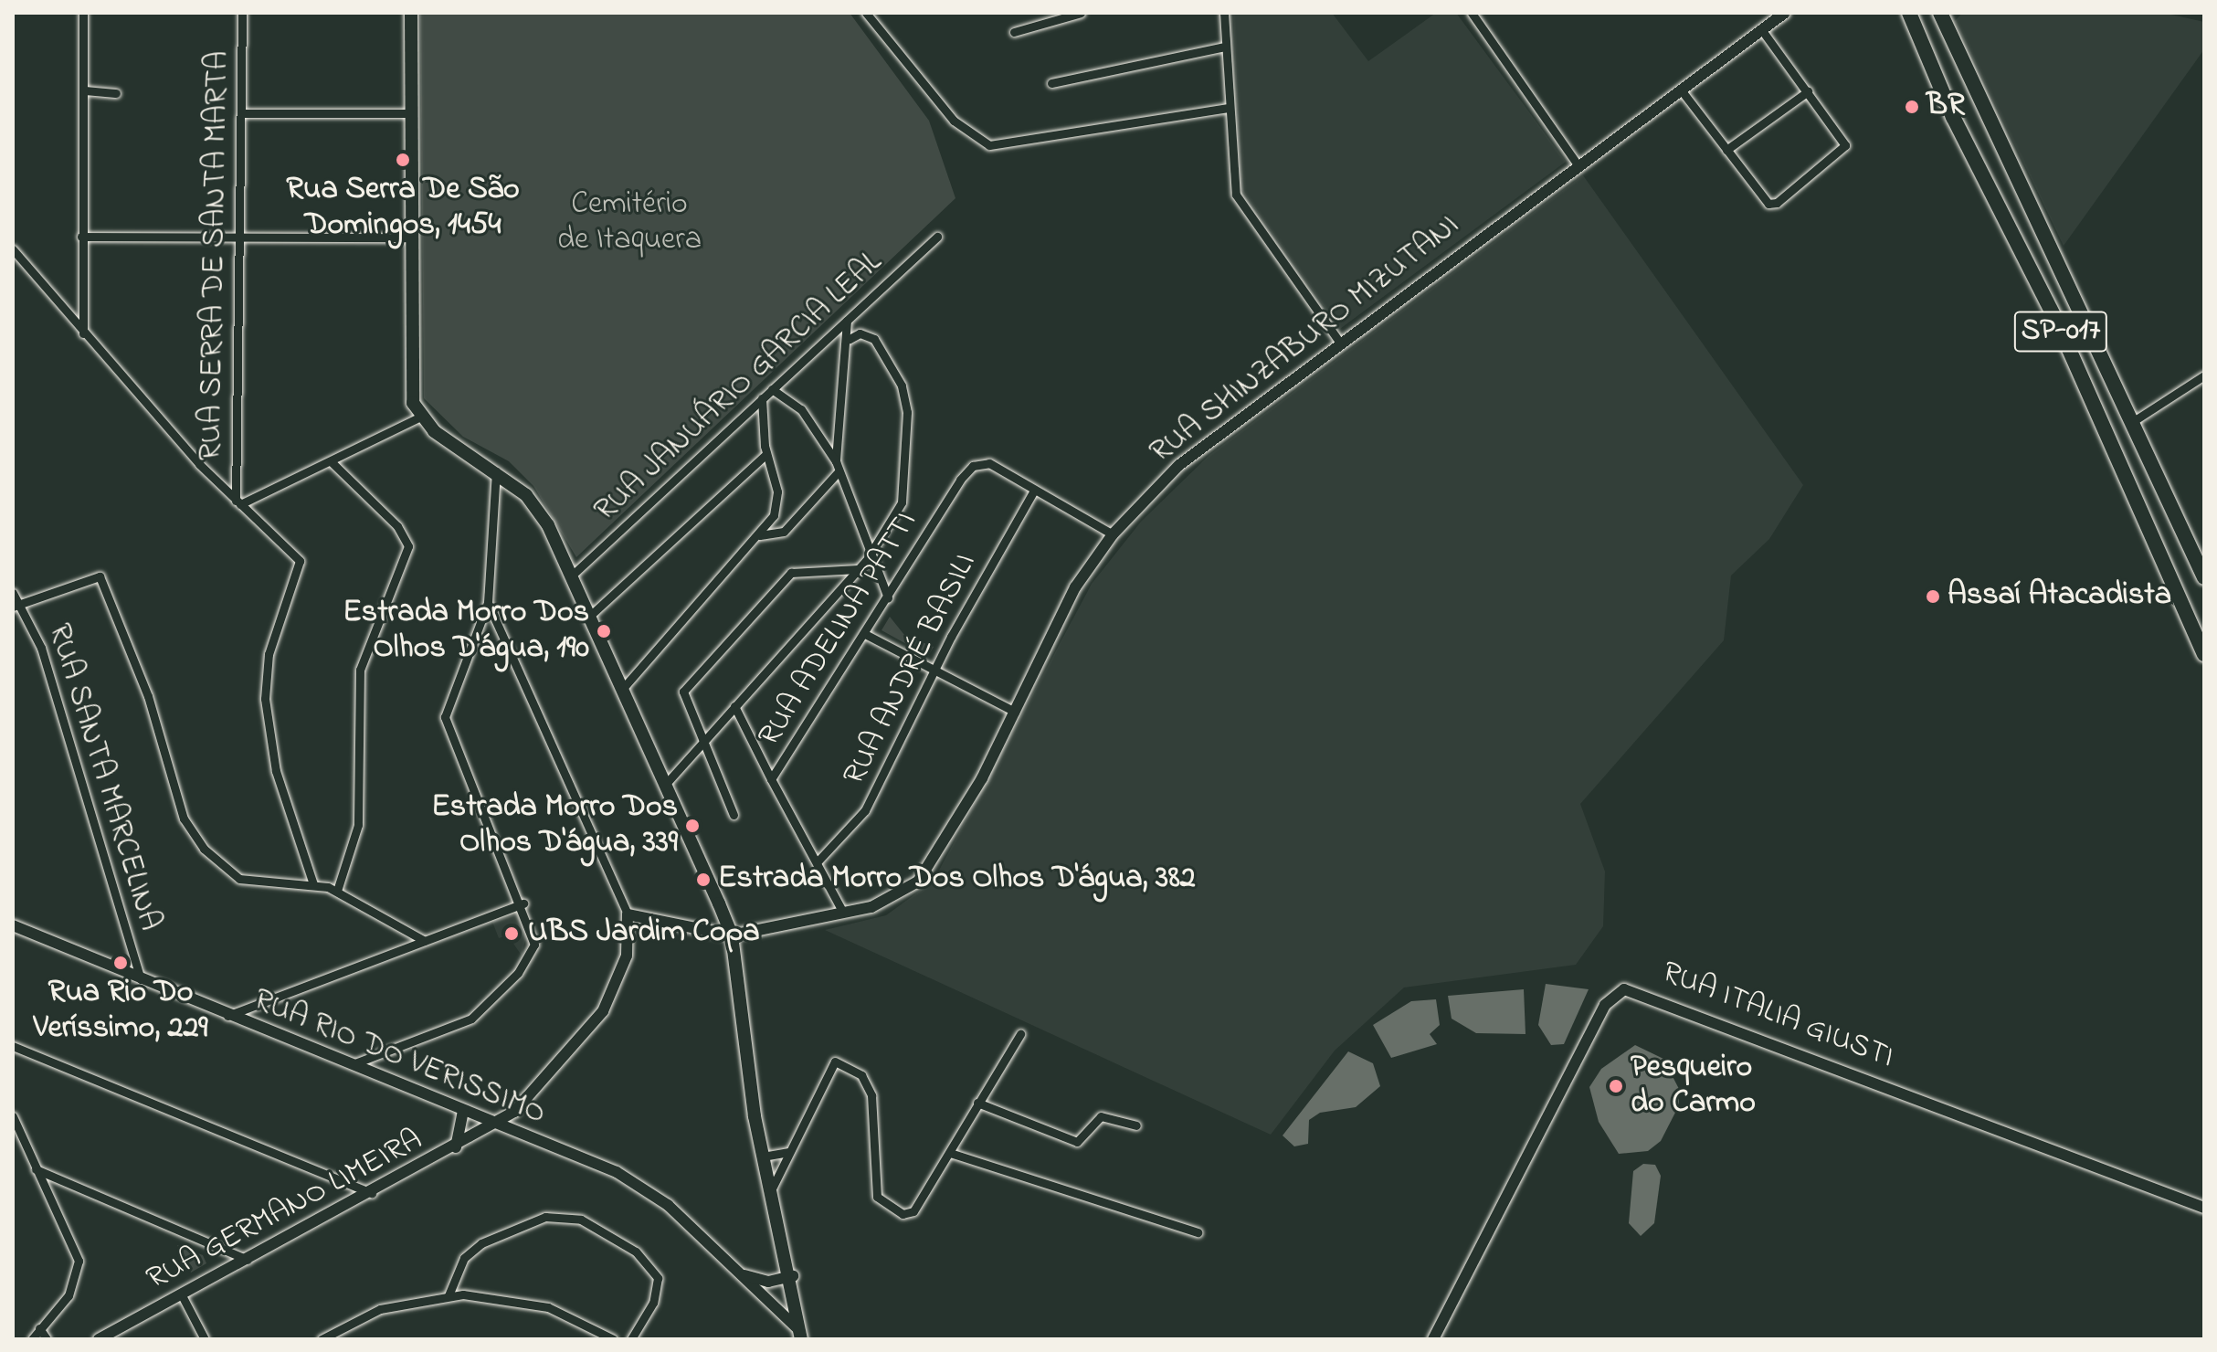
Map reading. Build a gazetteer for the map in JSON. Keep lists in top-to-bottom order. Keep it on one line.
{"streets":{"highway":["SP-017"],"street":["RUA SERRA DE SANTA MARTA","RUA SHINZABURO MIZUTANI","RUA JANUÁRIO GARCIA LEAL","RUA ADELINA PATTI","RUA ANDRÉ BASILI","RUA SANTA MARCELINA","RUA ITALIA GIUSTI","RUA RIO DO VERISSIMO","RUA GERMANO LIMEIRA"]},"crossings":[["RUA SHINZABURO MIZUTANI","RUA ADELINA PATTI"],["RUA SHINZABURO MIZUTANI","RUA GERMANO LIMEIRA"],["RUA ADELINA PATTI","RUA ANDRÉ BASILI"],["RUA SANTA MARCELINA","RUA RIO DO VERISSIMO"],["RUA RIO DO VERISSIMO","RUA GERMANO LIMEIRA"]],"parks":["Cemitério de Itaquera"],"places":["BR","Rua Serra De São Domingos, 1454","Assaí Atacadista","Estrada Morro Dos Olhos D'água, 190","Estrada Morro Dos Olhos D'água, 339","Estrada Morro Dos Olhos D'água, 382","UBS Jardim Copa","Rua Rio Do Veríssimo, 229","Pesqueiro do Carmo"]}
